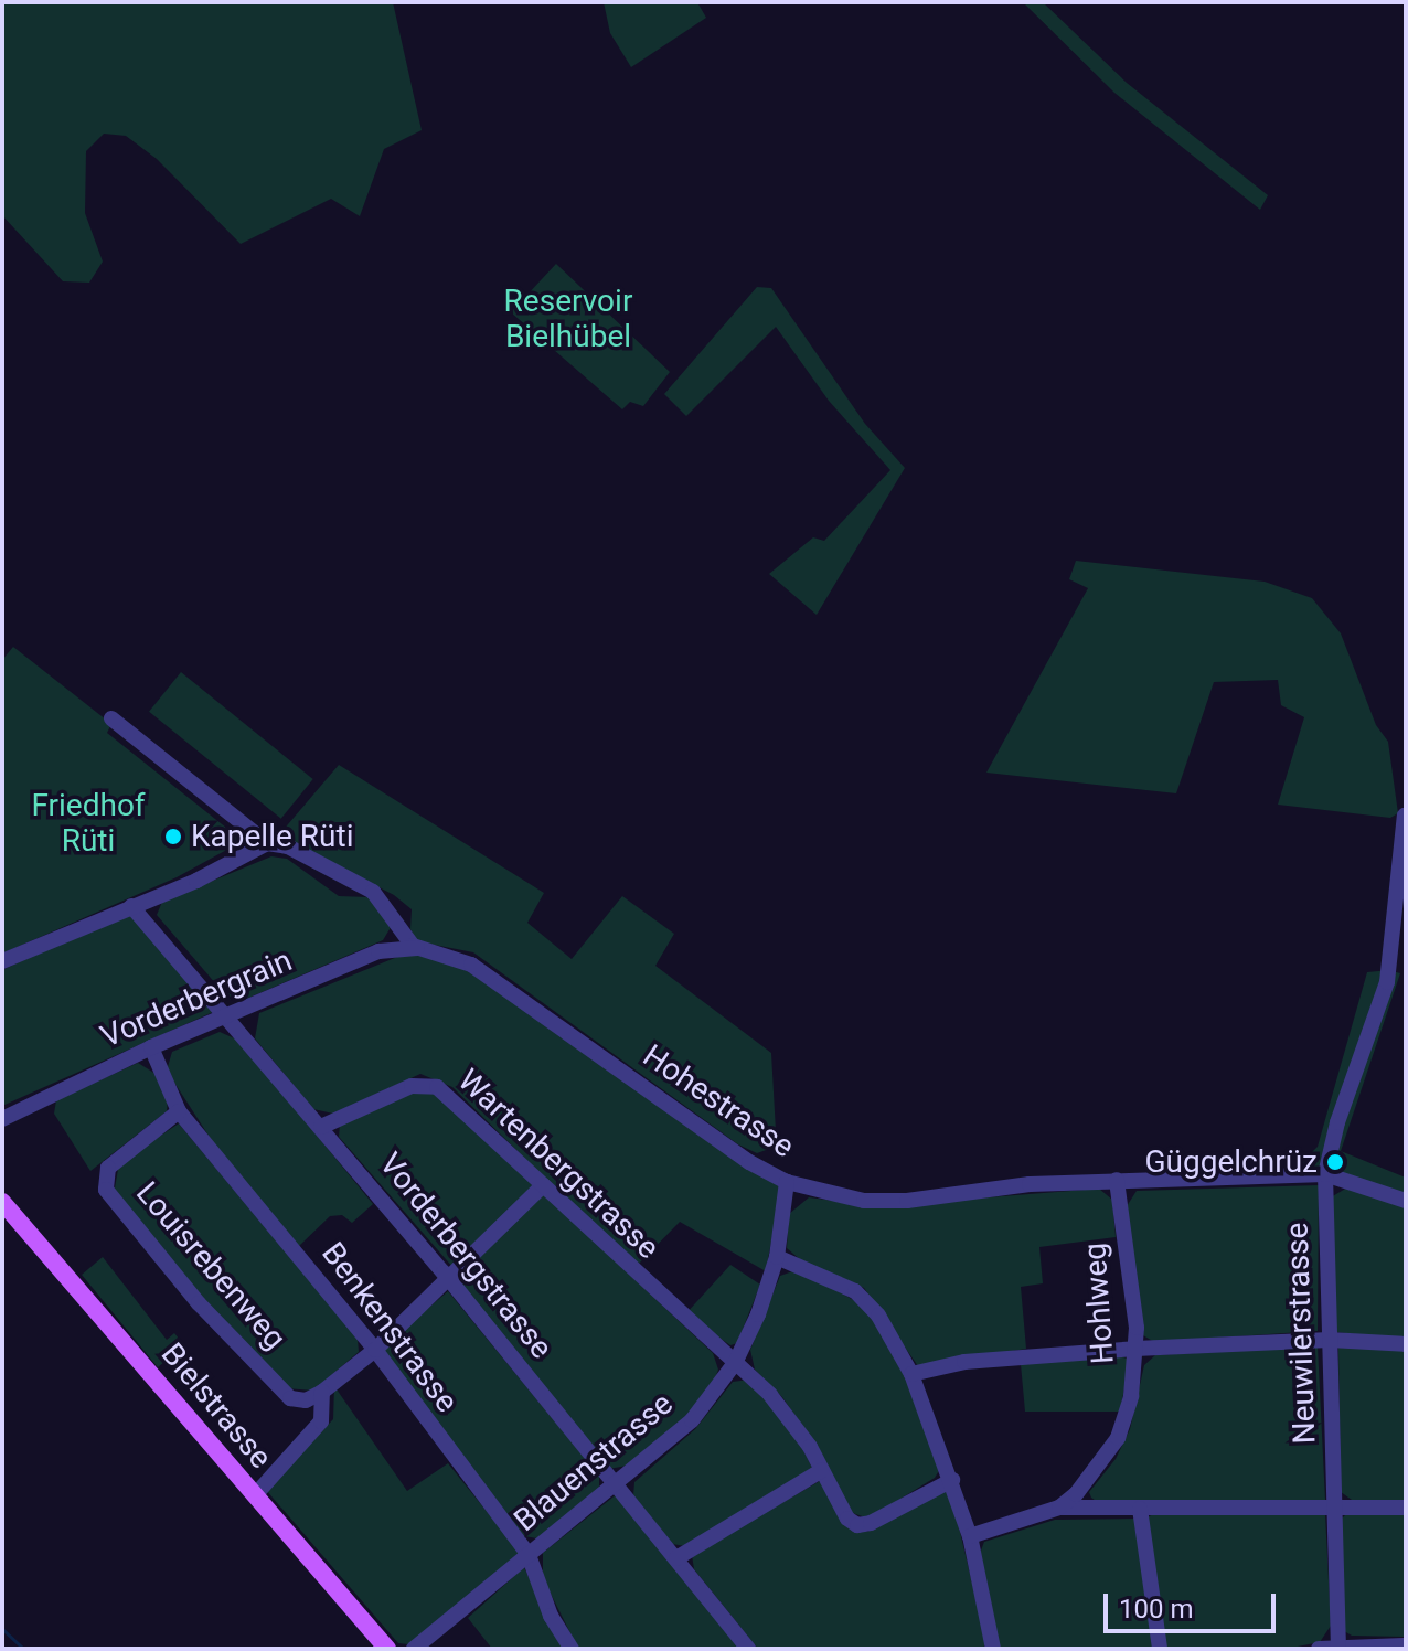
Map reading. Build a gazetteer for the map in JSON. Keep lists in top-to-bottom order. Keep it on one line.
{"streets":{"main road":["Bielstrasse"],"street":["Vorderbergrain","Hohestrasse","Wartenbergstrasse","Vorderbergstrasse","Louisrebenweg","Hohlweg","Benkenstrasse","Neuwilerstrasse","Blauenstrasse"]},"crossings":[["Vorderbergrain","Hohestrasse"],["Vorderbergrain","Vorderbergstrasse"],["Vorderbergrain","Benkenstrasse"],["Hohestrasse","Hohlweg"],["Hohestrasse","Neuwilerstrasse"],["Hohestrasse","Blauenstrasse"],["Wartenbergstrasse","Vorderbergstrasse"],["Wartenbergstrasse","Blauenstrasse"],["Vorderbergstrasse","Blauenstrasse"],["Louisrebenweg","Benkenstrasse"],["Benkenstrasse","Blauenstrasse"]],"parks":["Reservoir Bielhübel","Friedhof Rüti"],"places":["Kapelle Rüti","Güggelchrüz"],"scale_bar":"100 m"}
